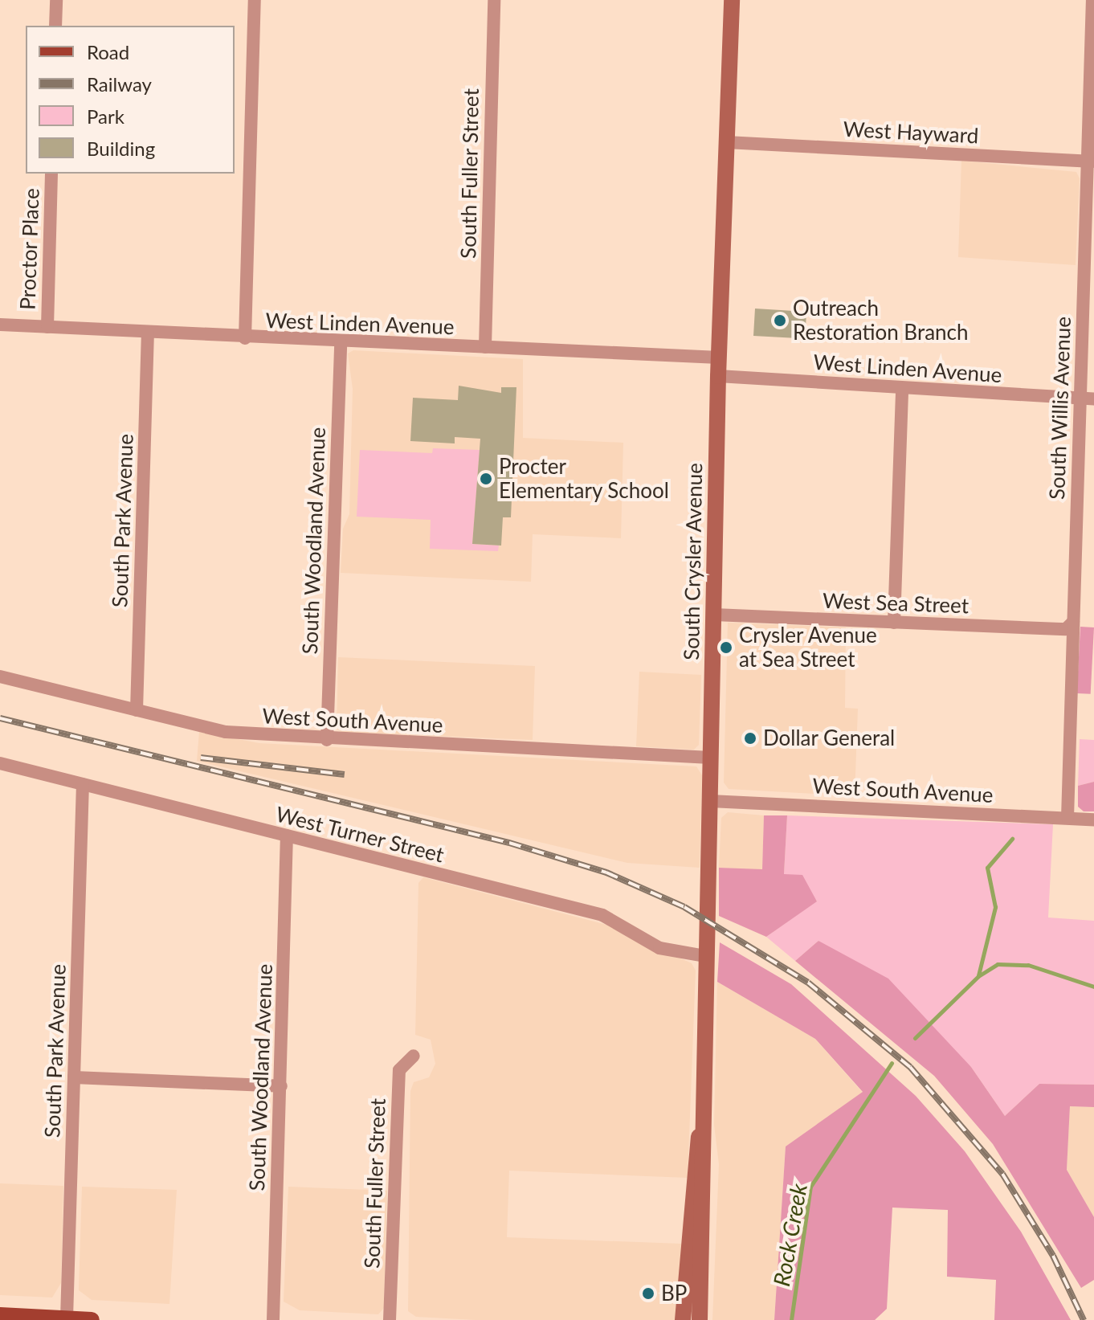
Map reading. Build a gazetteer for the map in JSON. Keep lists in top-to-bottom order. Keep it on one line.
{"streets":{"main road":["South Crysler Avenue"],"street":["West Hayward","South Fuller Street","Proctor Place","West Linden Avenue","South Willis Avenue","South Park Avenue","South Woodland Avenue","West Sea Street","West South Avenue","West Turner Street"]},"crossings":[["West Hayward","South Willis Avenue"],["West Hayward","South Crysler Avenue"],["South Fuller Street","West Linden Avenue"],["Proctor Place","West Linden Avenue"],["West Linden Avenue","South Willis Avenue"],["West Linden Avenue","South Park Avenue"],["West Linden Avenue","South Woodland Avenue"],["West Linden Avenue","South Crysler Avenue"],["South Willis Avenue","West Sea Street"],["South Willis Avenue","West South Avenue"],["South Park Avenue","West South Avenue"],["South Park Avenue","West Turner Street"],["South Woodland Avenue","West South Avenue"],["South Woodland Avenue","West Turner Street"],["South Crysler Avenue","West Sea Street"],["South Crysler Avenue","West South Avenue"],["South Crysler Avenue","West Turner Street"]],"water":["Rock Creek"],"places":["Outreach Restoration Branch","Procter Elementary School","Crysler Avenue at Sea Street","Dollar General","BP"],"legend":["Road","Railway","Park","Building"]}
